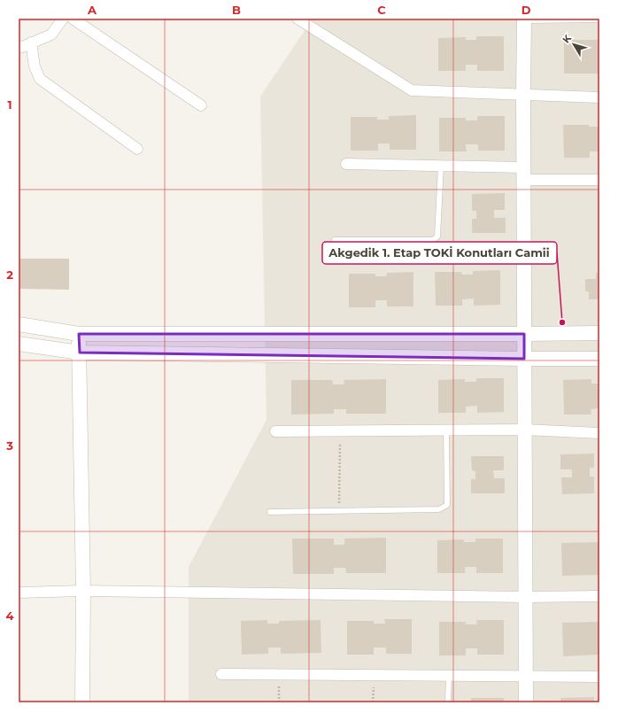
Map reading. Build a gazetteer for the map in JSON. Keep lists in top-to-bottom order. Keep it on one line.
{"places":["Akgedik 1. Etap TOKİ Konutları Camii"],"north":"top left","grid":{"columns":["A","B","C","D"],"rows":["1","2","3","4"]}}
